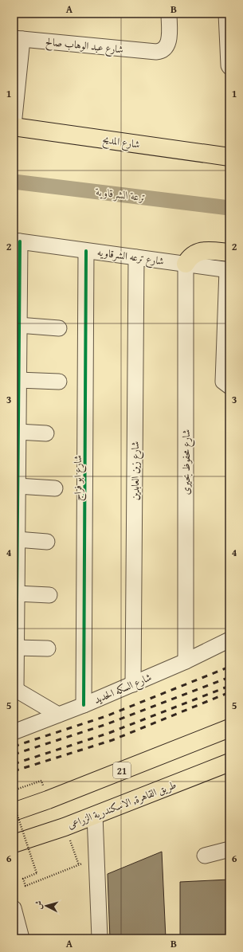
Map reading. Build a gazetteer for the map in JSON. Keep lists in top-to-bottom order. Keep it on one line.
{"streets":{"main road":["شارع المديح","21","طريق القاهرة, الاسكندرية الزراعى"],"street":["شارع عبد الوهاب صالح","شارع ترعه الشرقاويه","شارع محفوظ بحيرى","شارع زين العابدين","شارع ابو فراج","شارع السكه الحديد"]},"crossings":[["شارع ترعه الشرقاويه","شارع محفوظ بحيرى"],["شارع ترعه الشرقاويه","شارع زين العابدين"],["شارع ترعه الشرقاويه","شارع ابو فراج"],["شارع محفوظ بحيرى","شارع السكه الحديد"],["شارع زين العابدين","شارع السكه الحديد"],["شارع ابو فراج","شارع السكه الحديد"]],"water":["ترعة الشرقاوية"],"north":"left","grid":{"columns":["A","B"],"rows":["1","2","3","4","5","6"]}}
